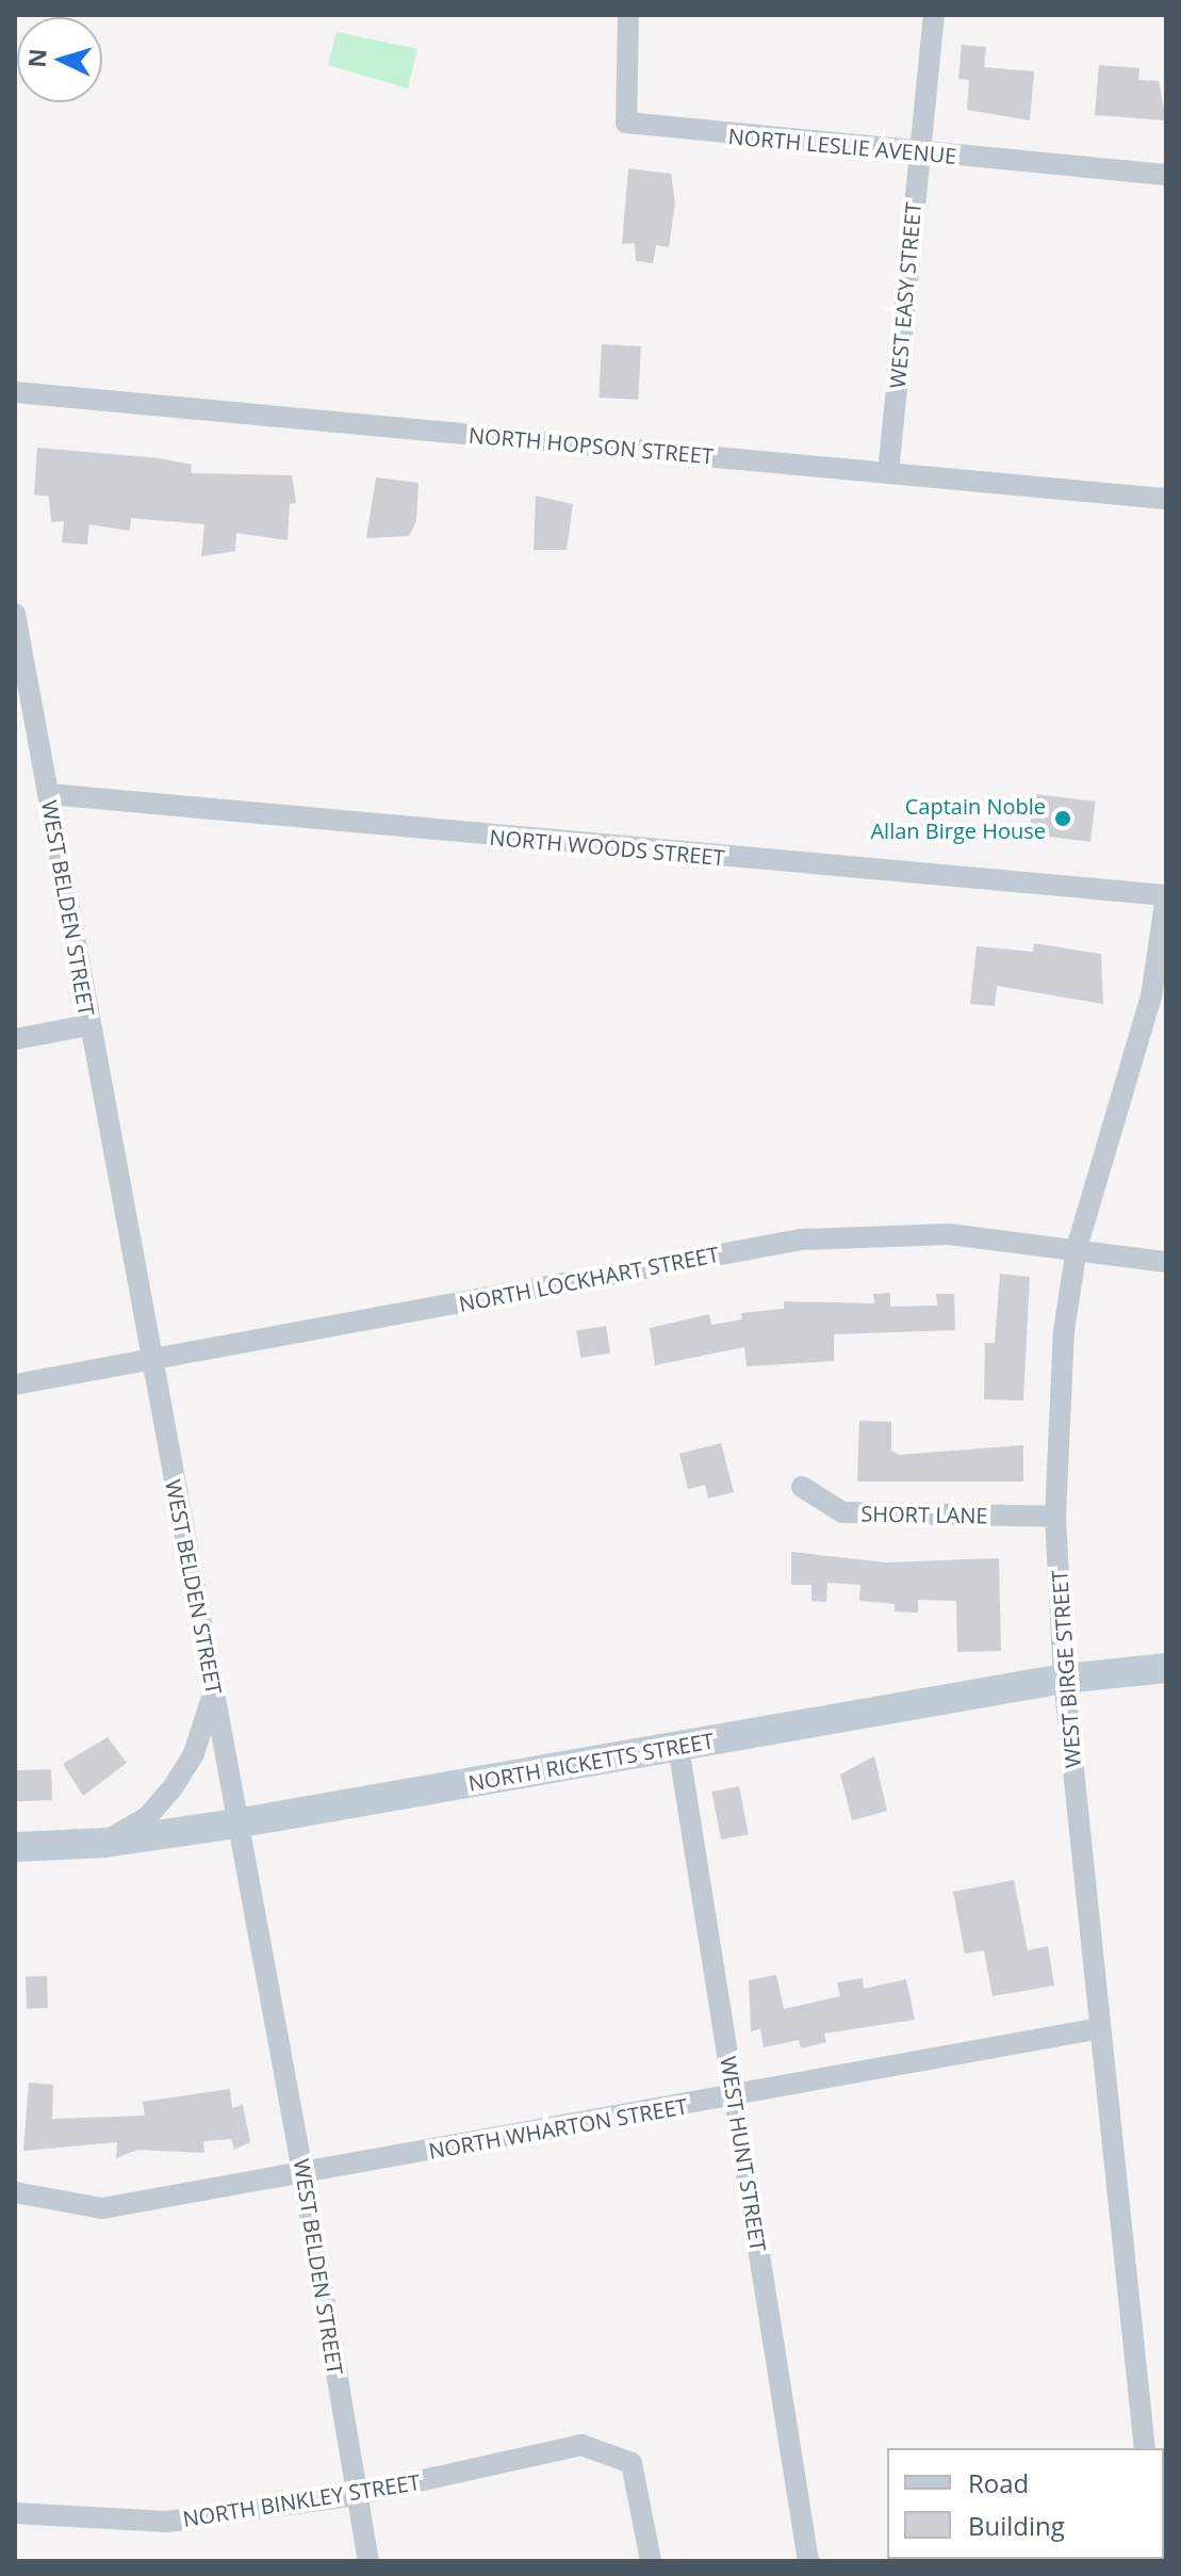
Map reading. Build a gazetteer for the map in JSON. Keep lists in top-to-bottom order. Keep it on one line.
{"streets":{"street":["NORTH LESLIE AVENUE","WEST EASY STREET","NORTH HOPSON STREET","NORTH WOODS STREET","WEST BELDEN STREET","NORTH LOCKHART STREET","SHORT LANE","WEST BIRGE STREET","NORTH RICKETTS STREET","NORTH WHARTON STREET","WEST HUNT STREET","NORTH BINKLEY STREET"]},"crossings":[["NORTH LESLIE AVENUE","WEST EASY STREET"],["WEST EASY STREET","NORTH HOPSON STREET"],["NORTH WOODS STREET","WEST BELDEN STREET"],["NORTH WOODS STREET","WEST BIRGE STREET"],["WEST BELDEN STREET","NORTH LOCKHART STREET"],["WEST BELDEN STREET","NORTH RICKETTS STREET"],["WEST BELDEN STREET","NORTH WHARTON STREET"],["WEST BELDEN STREET","NORTH BINKLEY STREET"],["NORTH LOCKHART STREET","WEST BIRGE STREET"],["SHORT LANE","WEST BIRGE STREET"],["WEST BIRGE STREET","NORTH RICKETTS STREET"],["WEST BIRGE STREET","NORTH WHARTON STREET"],["NORTH RICKETTS STREET","WEST HUNT STREET"],["NORTH WHARTON STREET","WEST HUNT STREET"]],"places":["Captain Noble Allan Birge House"],"legend":["Road","Building"],"north":"left"}
